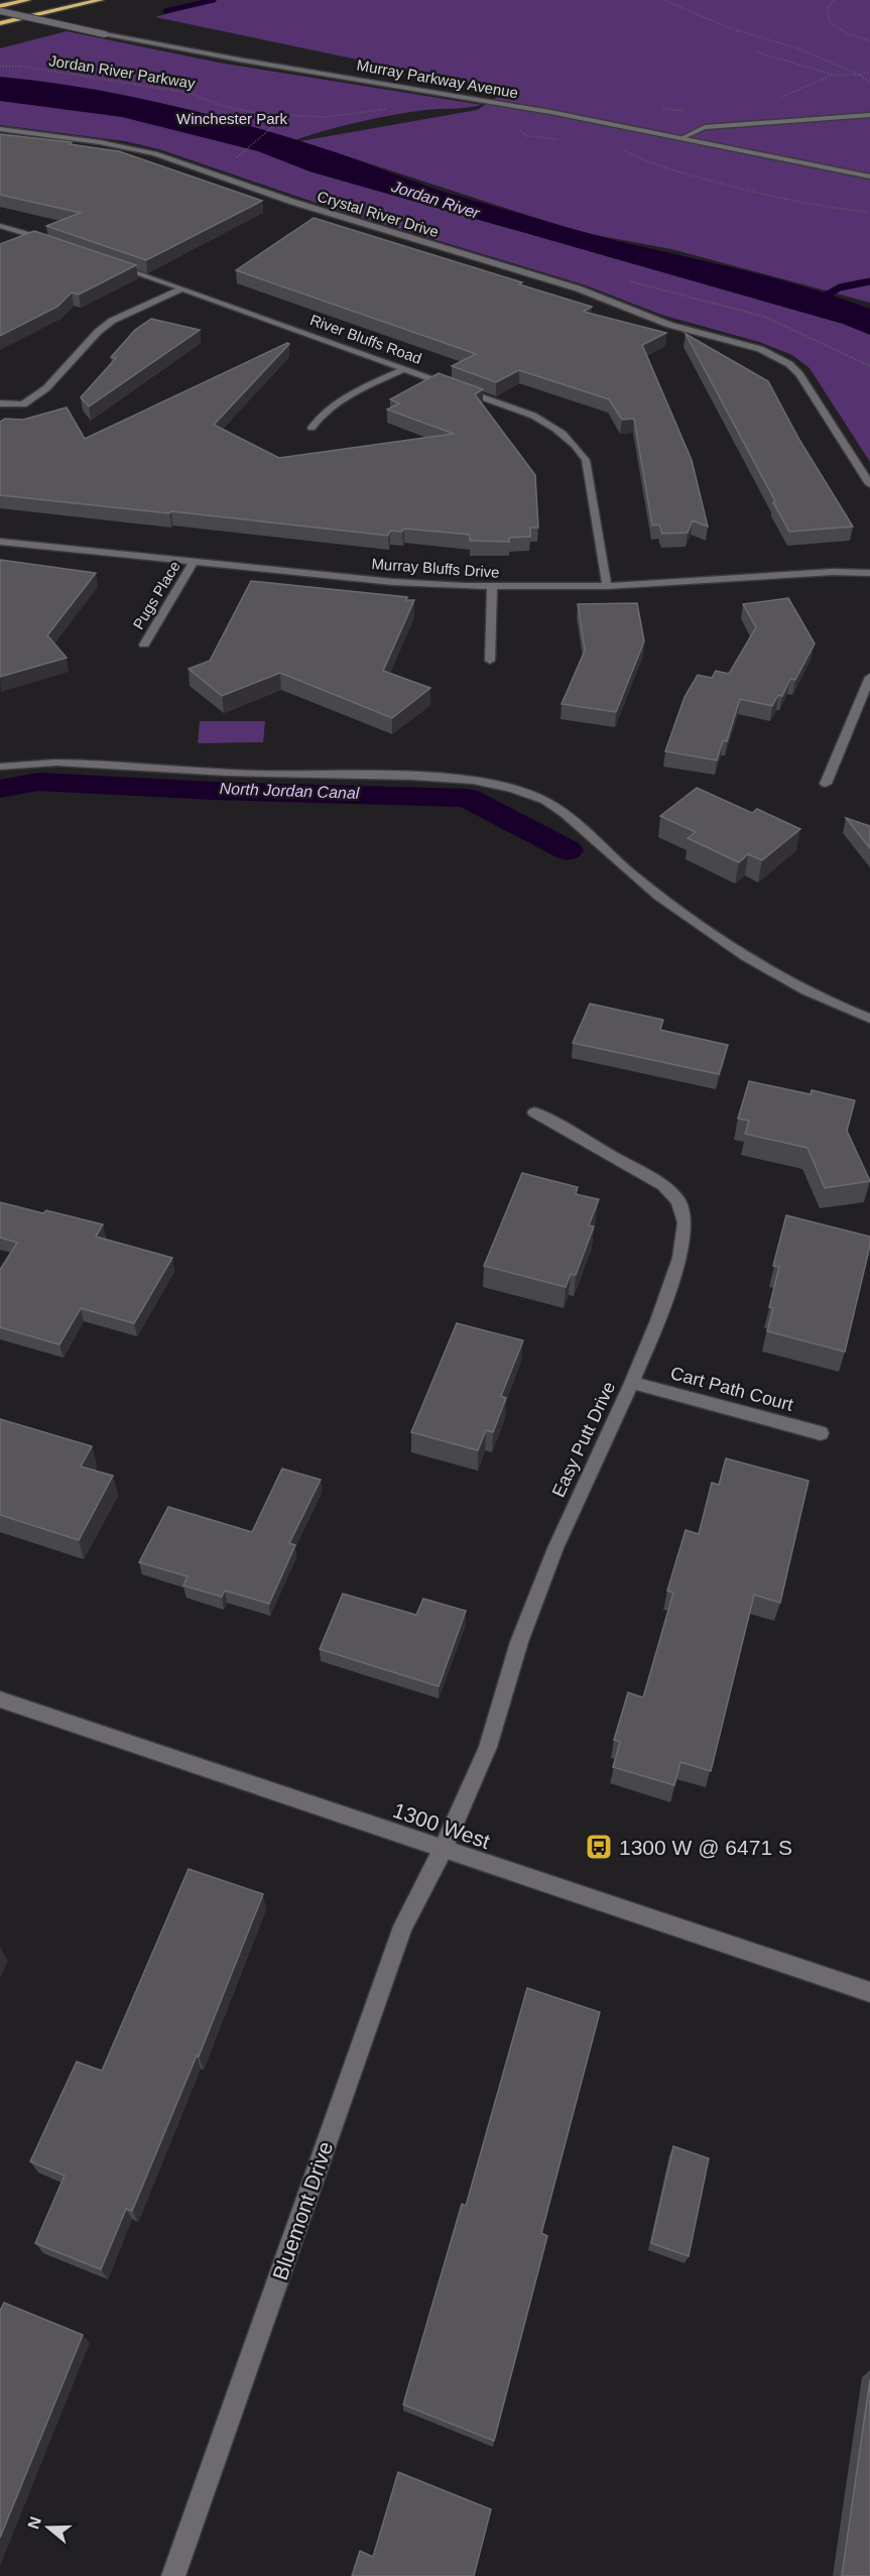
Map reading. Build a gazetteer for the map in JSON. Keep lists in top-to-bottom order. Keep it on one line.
{"streets":{"street":["Murray Parkway Avenue","Crystal River Drive","River Bluffs Road","Murray Bluffs Drive","Pugs Place","Cart Path Court","Easy Putt Drive","1300 West","Bluemont Drive"],"path":["Jordan River Parkway"]},"crossings":[["River Bluffs Road","Murray Bluffs Drive"],["Murray Bluffs Drive","Pugs Place"],["Cart Path Court","Easy Putt Drive"],["Easy Putt Drive","1300 West"],["Easy Putt Drive","Bluemont Drive"],["1300 West","Bluemont Drive"]],"water":["Jordan River","North Jordan Canal"],"parks":["Winchester Park"],"places":{"bus stop":["1300 W @ 6471 S"]},"north":"left"}
